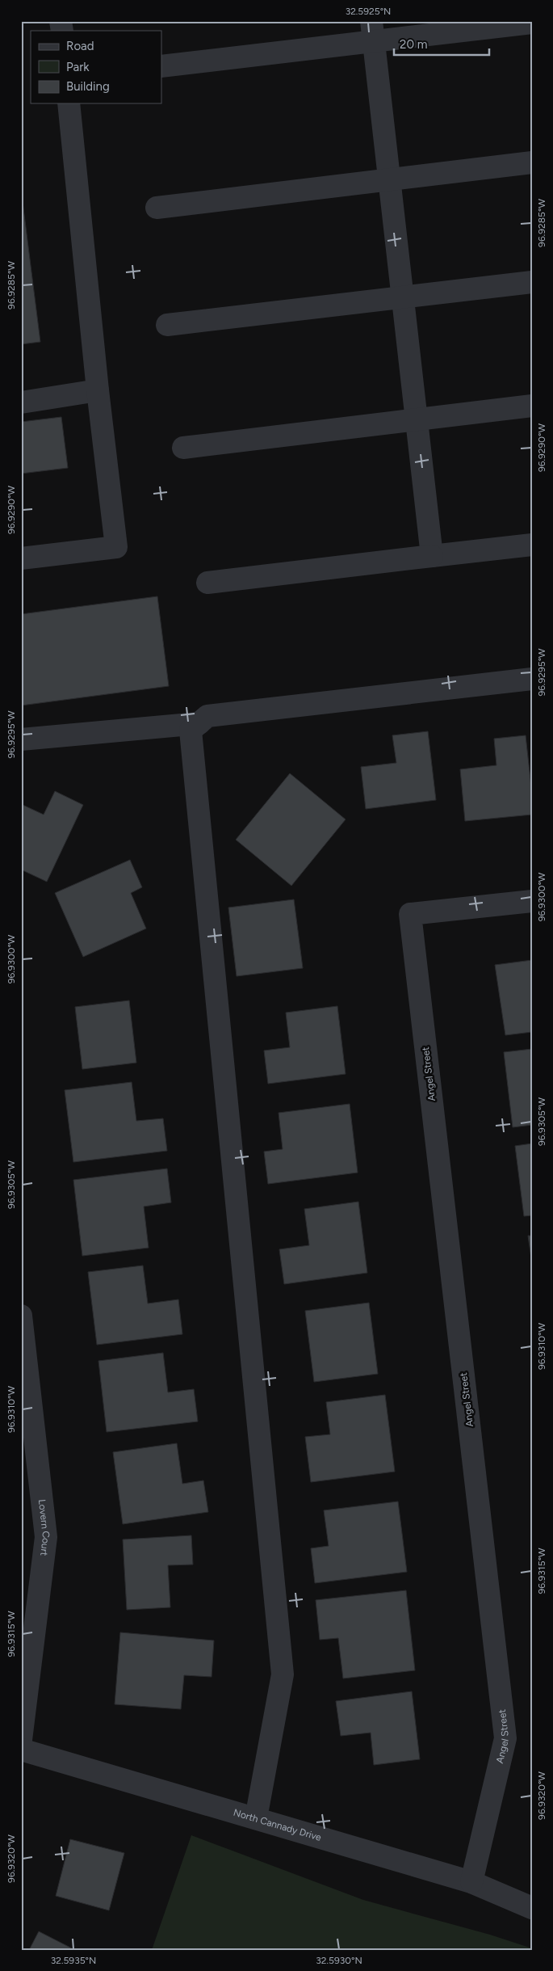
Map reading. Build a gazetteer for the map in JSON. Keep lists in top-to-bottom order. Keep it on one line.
{"streets":{"street":["Angel Street","Lovern Court","North Cannady Drive"]},"crossings":[["Angel Street","North Cannady Drive"]],"legend":["Road","Park","Building"],"scale_bar":"20 m","coordinates":["32.5925°N","96.9285°W","96.9290°W","96.9295°W","96.9300°W","96.9305°W","96.9310°W","96.9315°W","96.9320°W","32.5935°N","32.5930°N"]}
